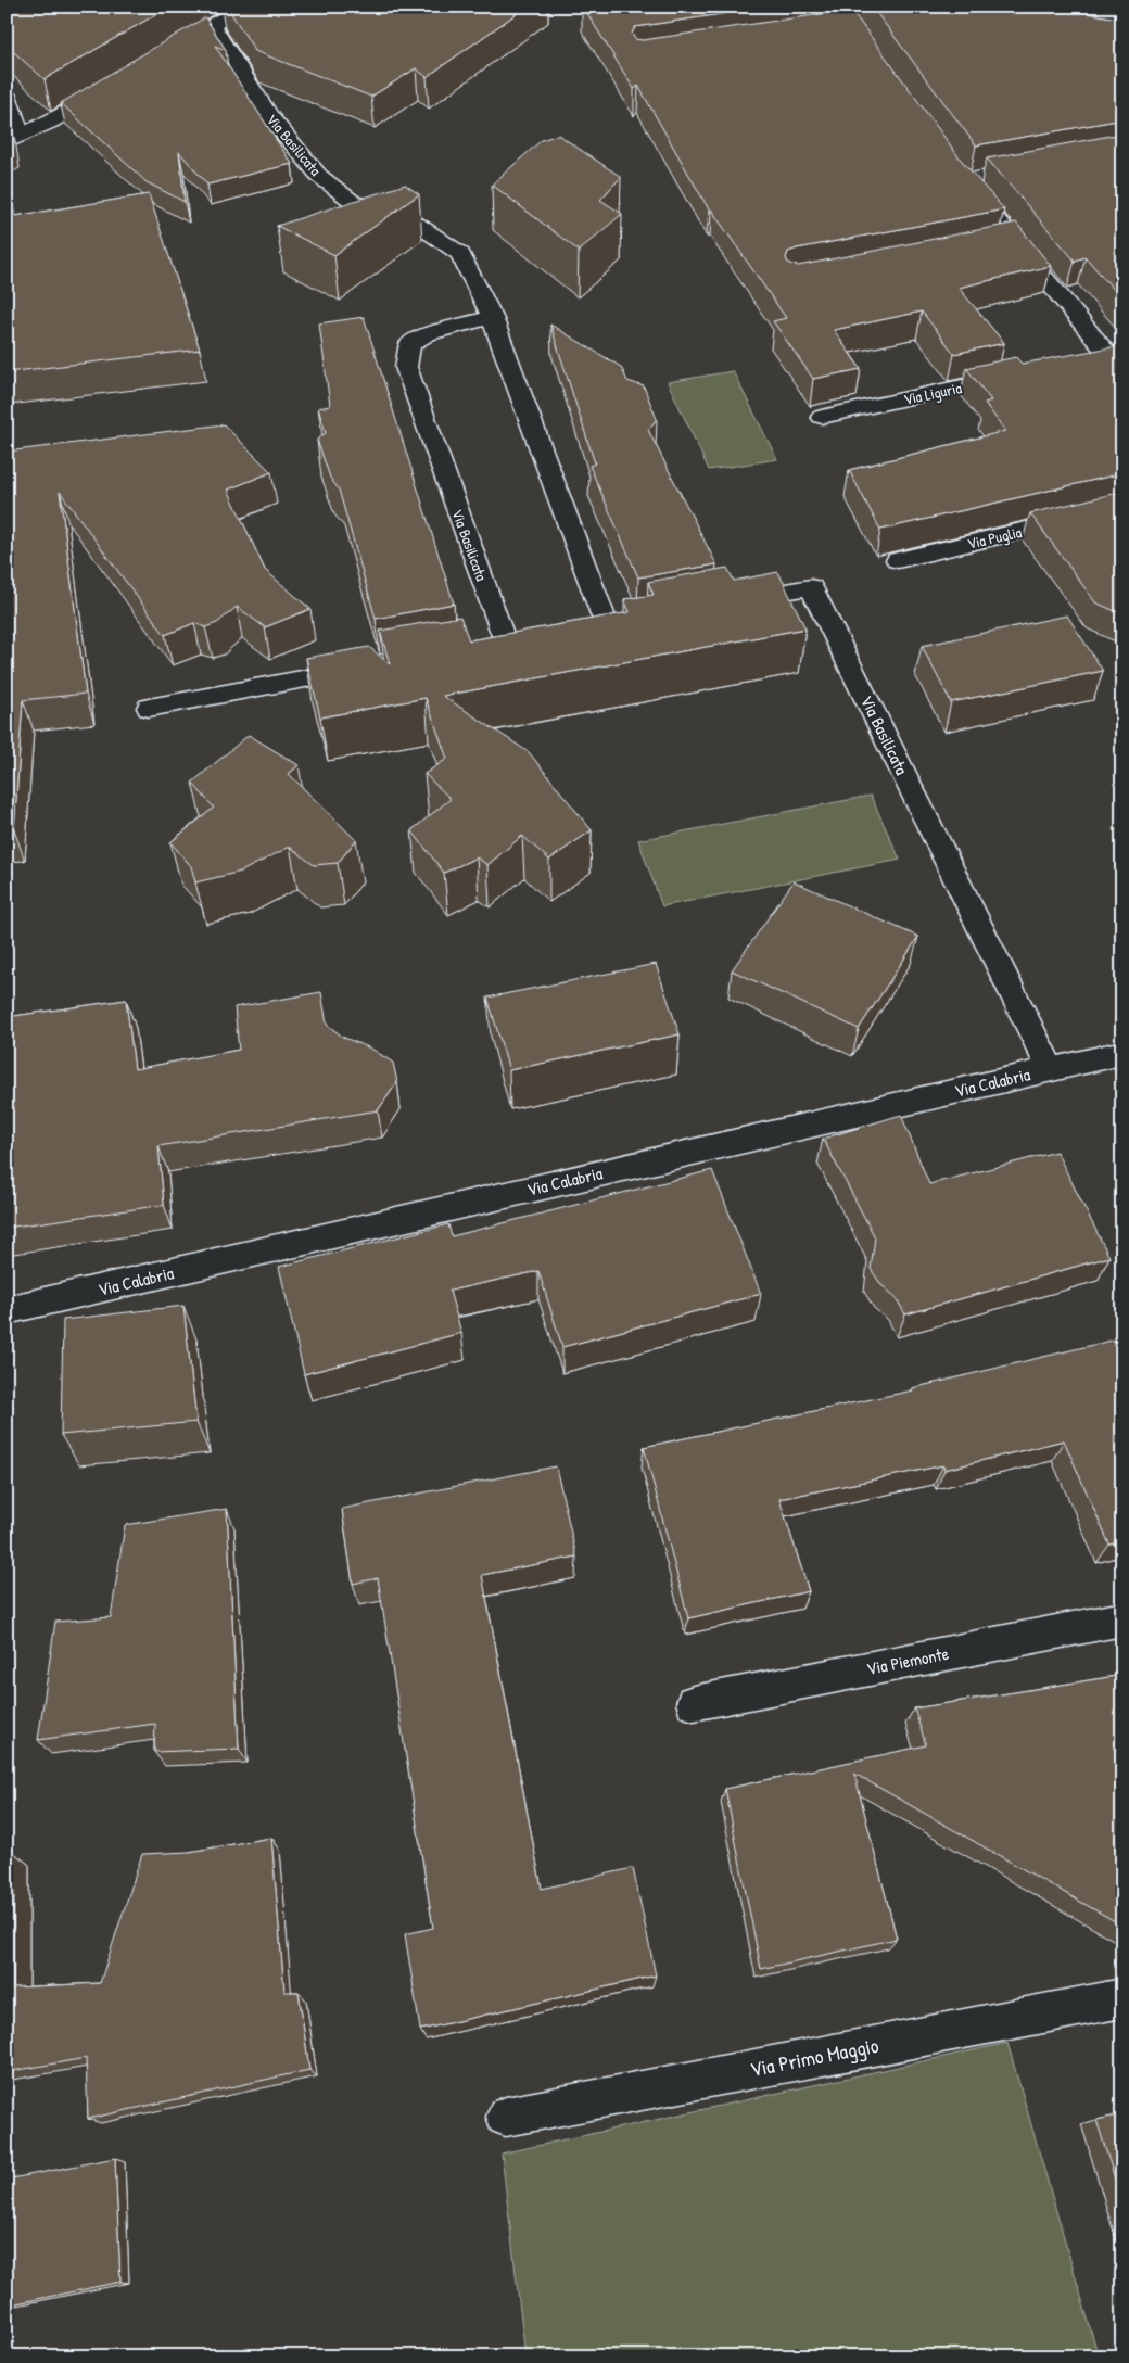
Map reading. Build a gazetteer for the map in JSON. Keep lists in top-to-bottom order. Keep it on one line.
{"streets":{"street":["Via Basilicata","Via Liguria","Via Puglia","Via Calabria","Via Piemonte","Via Primo Maggio"]},"crossings":[["Via Basilicata","Via Calabria"]]}
